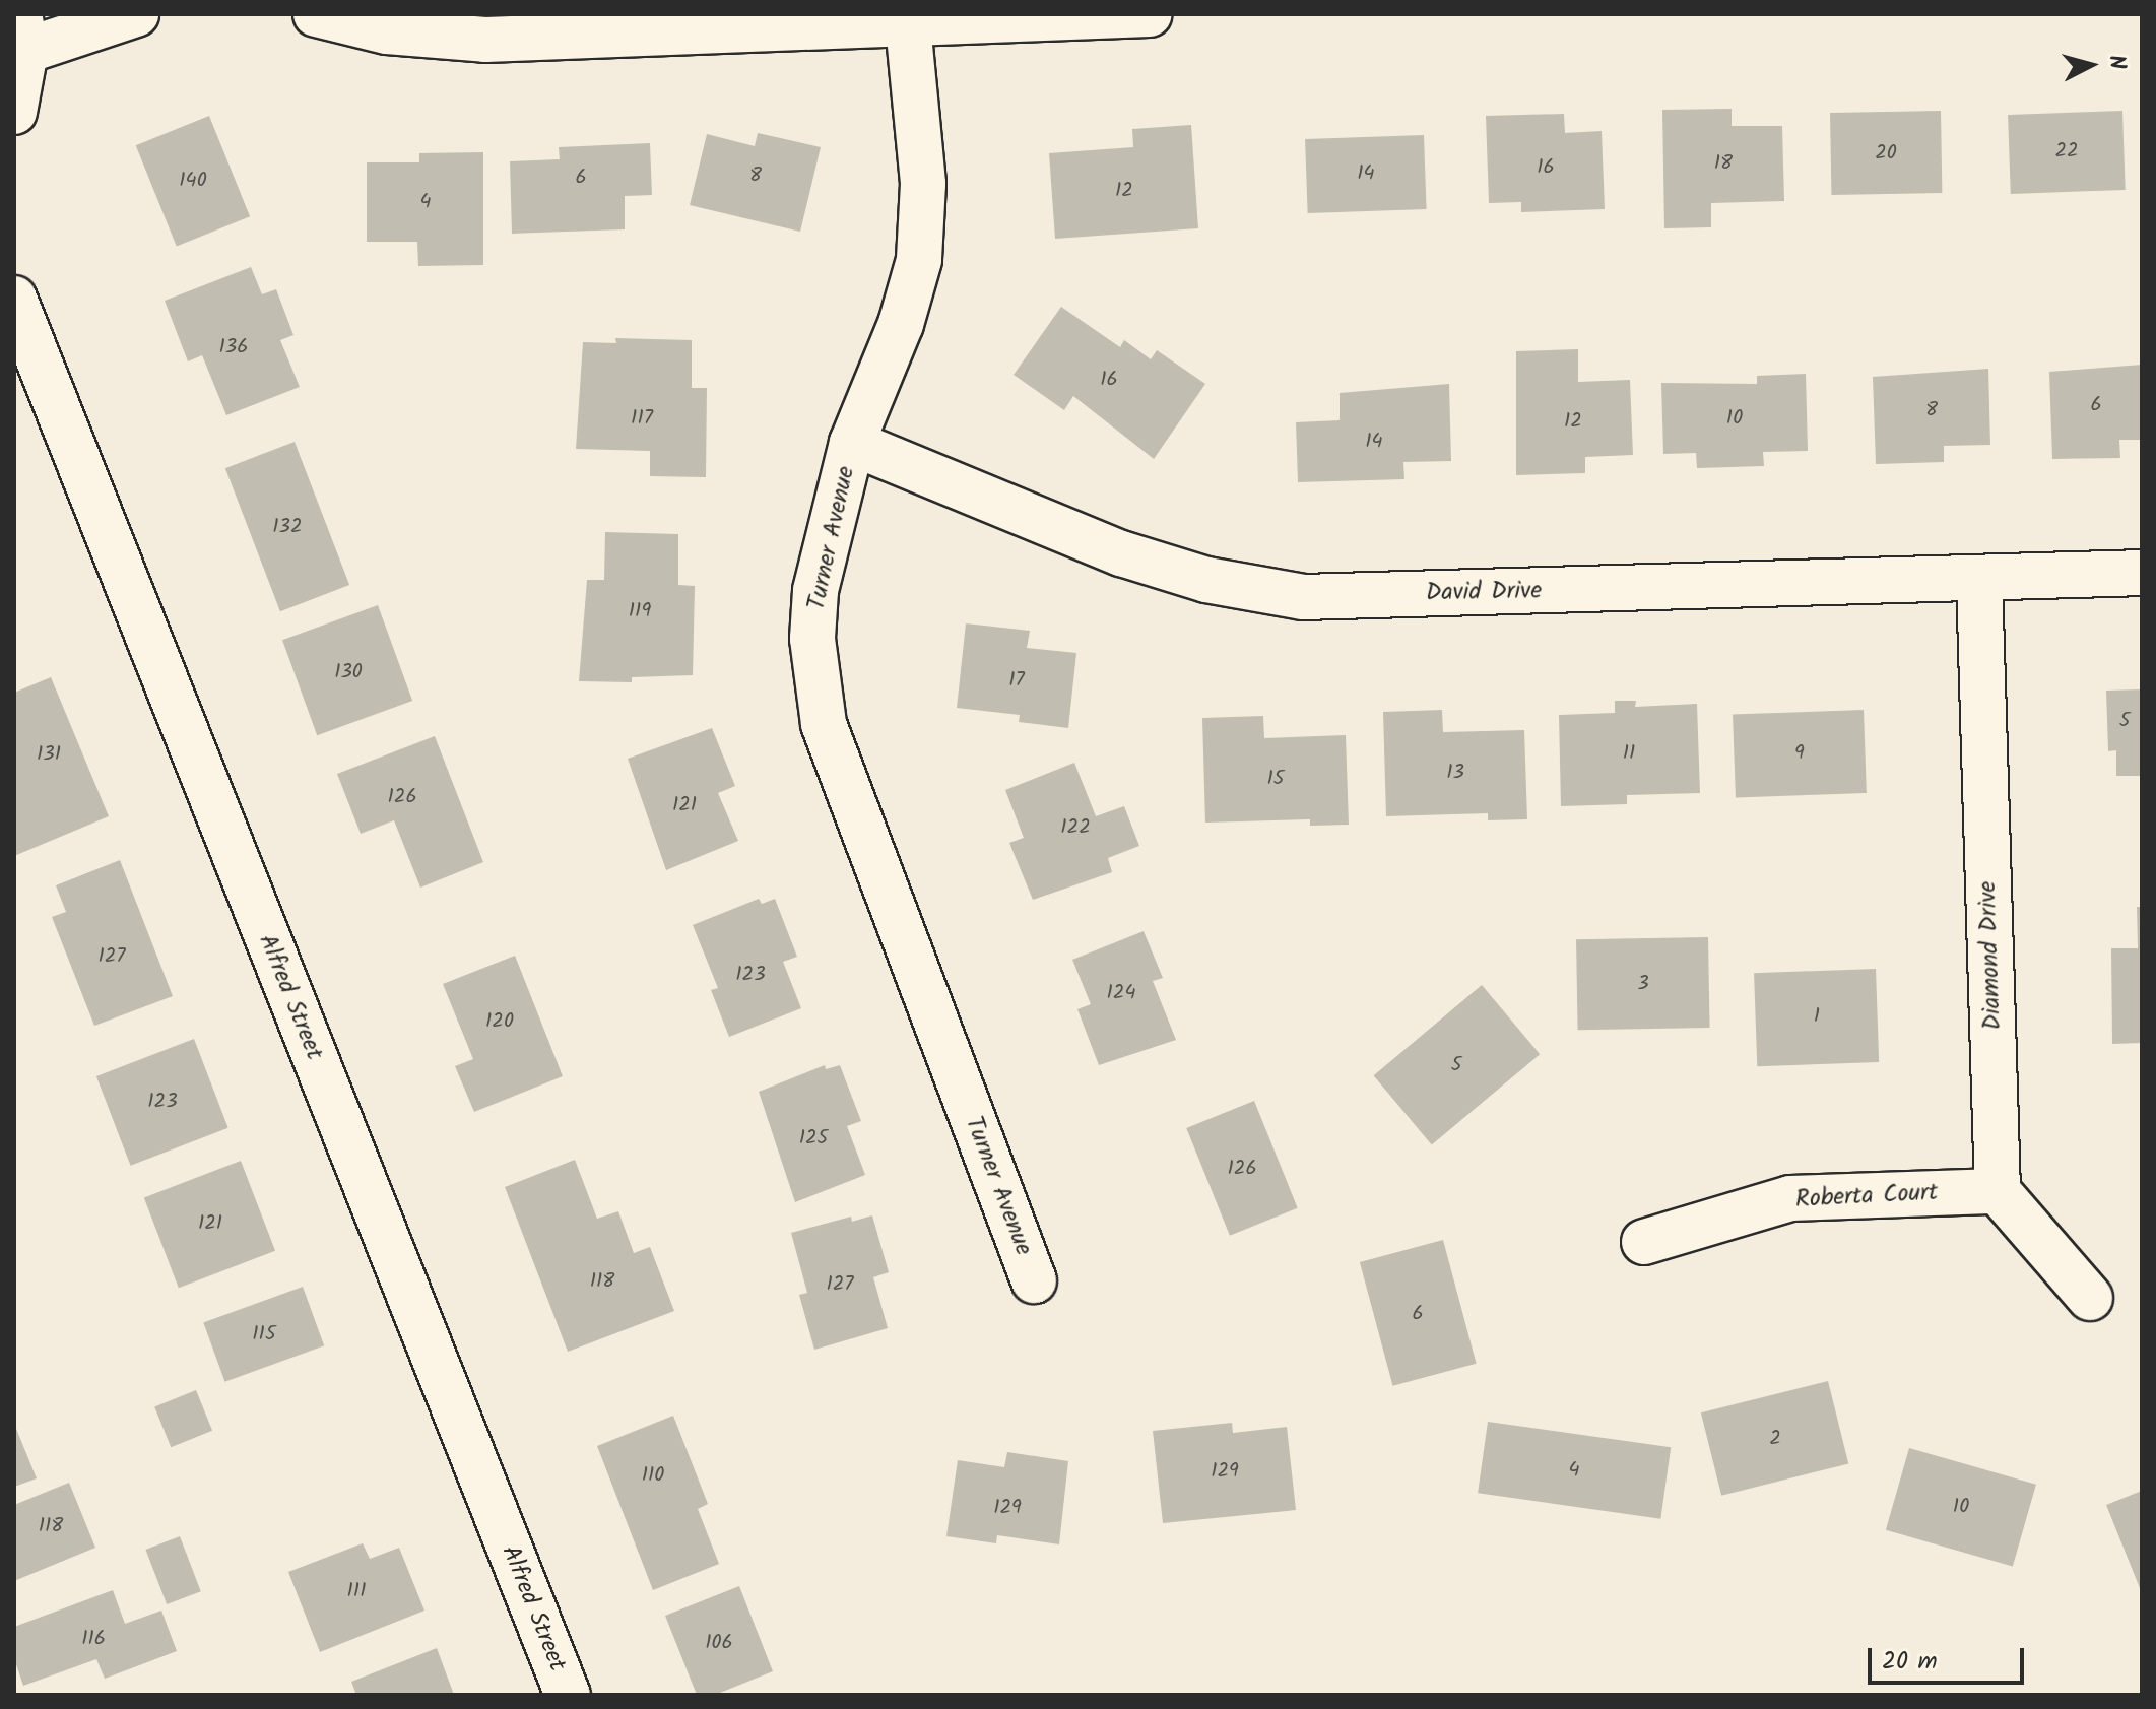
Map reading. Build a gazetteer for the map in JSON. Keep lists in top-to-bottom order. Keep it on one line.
{"streets":{"street":["Turner Avenue","David Drive","Diamond Drive","Alfred Street","Roberta Court"]},"crossings":[["Turner Avenue","David Drive"],["David Drive","Diamond Drive"],["Diamond Drive","Roberta Court"]],"house_numbers":["22","20","18","16","14","8","6","140","12","4","136","16","6","8","117","10","12","14","132","119","130","17","5","11","9","131","13","15","126","121","122","127","123","3","124","1","120","5","123","125","126","121","118","127","6","115","2","4","129","110","10","129","118","111","116","106"],"scale_bar":"20 m","north":"right"}
